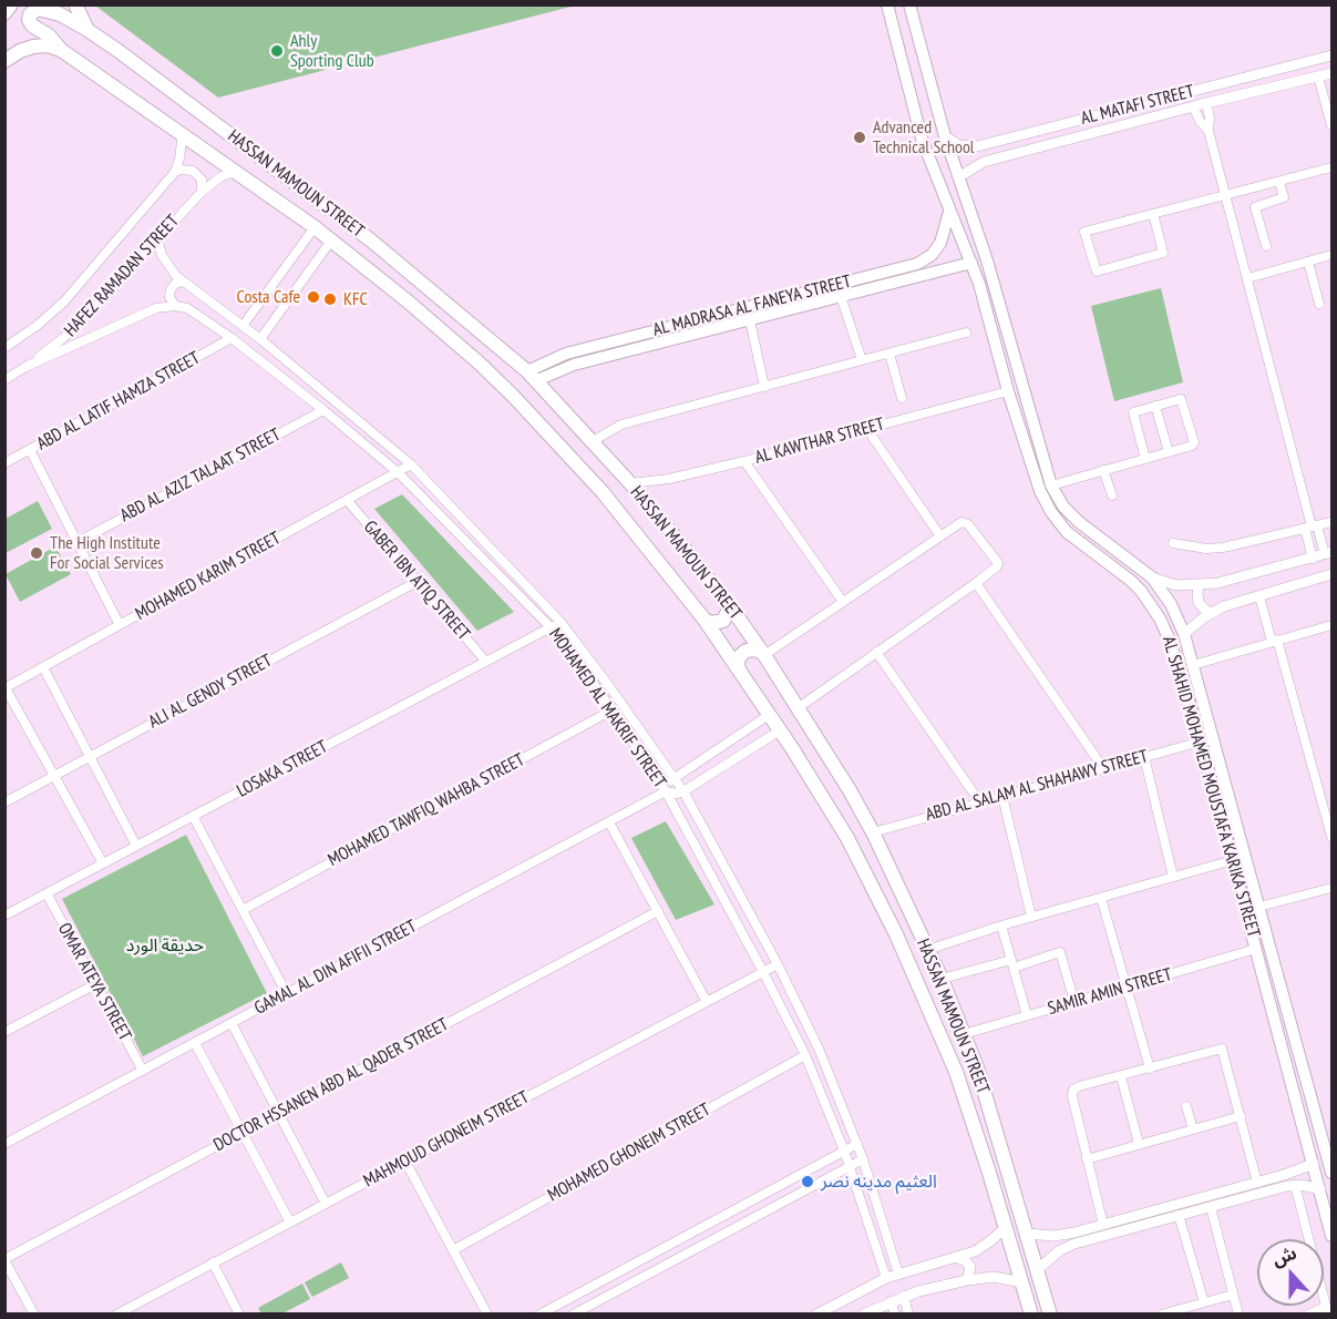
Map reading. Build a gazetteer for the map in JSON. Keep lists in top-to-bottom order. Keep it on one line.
{"streets":{"main road":["HASSAN MAMOUN STREET","AL MADRASA AL FANEYA STREET","AL SHAHID MOHAMED MOUSTAFA KARIKA STREET"],"street":["AL MATAFI STREET","HAFEZ RAMADAN STREET","ABD AL LATIF HAMZA STREET","AL KAWTHAR STREET","ABD AL AZIZ TALAAT STREET","MOHAMED KARIM STREET","GABER IBN ATIQ STREET","ALI AL GENDY STREET","MOHAMED AL MAKRIF STREET","LOSAKA STREET","ABD AL SALAM AL SHAHAWY STREET","MOHAMED TAWFIQ WAHBA STREET","GAMAL AL DIN AFIFII STREET","OMAR ATEYA STREET","SAMIR AMIN STREET","DOCTOR HSSANEN ABD AL QADER STREET","MAHMOUD GHONEIM STREET","MOHAMED GHONEIM STREET"]},"crossings":[["AL MATAFI STREET","AL SHAHID MOHAMED MOUSTAFA KARIKA STREET"],["HASSAN MAMOUN STREET","HAFEZ RAMADAN STREET"],["HASSAN MAMOUN STREET","AL MADRASA AL FANEYA STREET"],["HASSAN MAMOUN STREET","AL KAWTHAR STREET"],["HASSAN MAMOUN STREET","ABD AL SALAM AL SHAHAWY STREET"],["HASSAN MAMOUN STREET","SAMIR AMIN STREET"],["HAFEZ RAMADAN STREET","MOHAMED AL MAKRIF STREET"],["AL MADRASA AL FANEYA STREET","AL SHAHID MOHAMED MOUSTAFA KARIKA STREET"],["ABD AL LATIF HAMZA STREET","MOHAMED AL MAKRIF STREET"],["AL KAWTHAR STREET","AL SHAHID MOHAMED MOUSTAFA KARIKA STREET"],["ABD AL AZIZ TALAAT STREET","MOHAMED AL MAKRIF STREET"],["MOHAMED KARIM STREET","GABER IBN ATIQ STREET"],["MOHAMED KARIM STREET","MOHAMED AL MAKRIF STREET"],["GABER IBN ATIQ STREET","ALI AL GENDY STREET"],["GABER IBN ATIQ STREET","LOSAKA STREET"],["MOHAMED AL MAKRIF STREET","LOSAKA STREET"],["MOHAMED AL MAKRIF STREET","MOHAMED TAWFIQ WAHBA STREET"],["MOHAMED AL MAKRIF STREET","GAMAL AL DIN AFIFII STREET"],["MOHAMED AL MAKRIF STREET","MAHMOUD GHONEIM STREET"],["MOHAMED AL MAKRIF STREET","MOHAMED GHONEIM STREET"],["LOSAKA STREET","OMAR ATEYA STREET"],["ABD AL SALAM AL SHAHAWY STREET","AL SHAHID MOHAMED MOUSTAFA KARIKA STREET"],["AL SHAHID MOHAMED MOUSTAFA KARIKA STREET","SAMIR AMIN STREET"],["GAMAL AL DIN AFIFII STREET","OMAR ATEYA STREET"]],"parks":["حديقة الورد"],"places":["Ahly Sporting Club","Advanced Technical School","Costa Cafe","KFC","The High Institute For Social Services","العثيم مدينه نصر"],"north":"top"}
